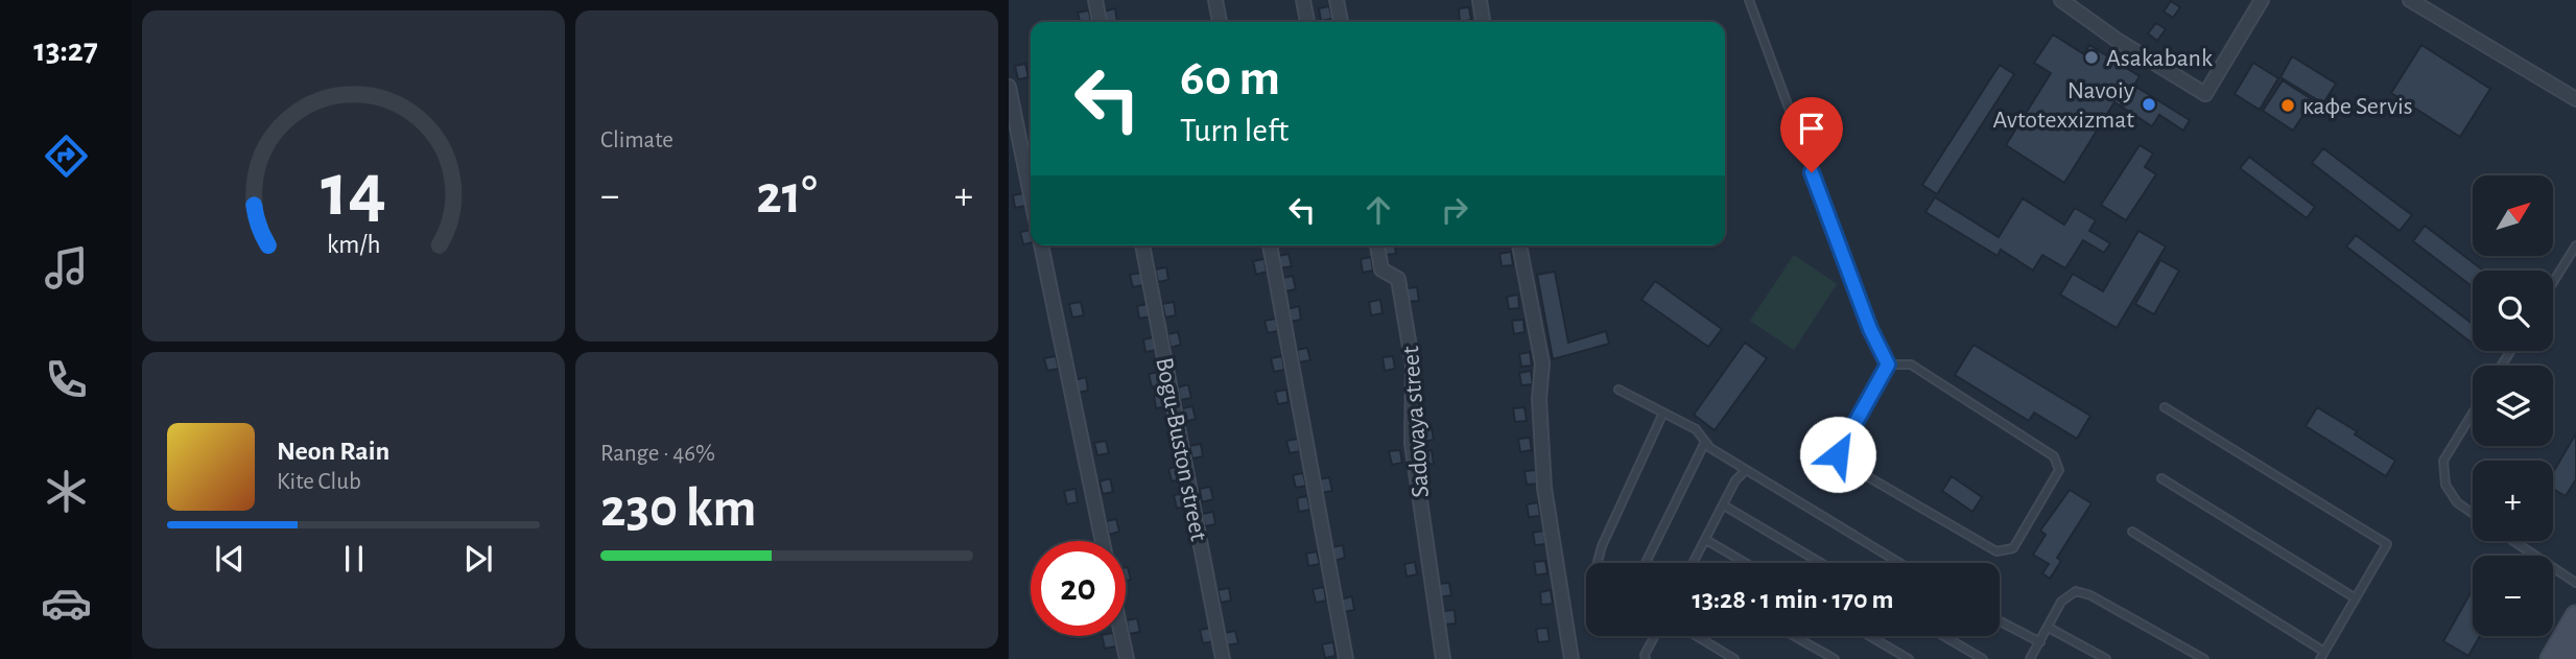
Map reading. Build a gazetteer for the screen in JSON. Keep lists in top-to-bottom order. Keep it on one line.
{"streets":{"street":["Sadovaya street","Bogu-Buston street"]},"places":["Asakabank","Navoiy Avtotexxizmat","кафе Servis"],"north":"top right","page":{"tabs":"13:27","tile":["Climate",["Range · 46%","230 km"]],"turn":["60 m","Turn left"],"heat":["−","21°","+"],"map_buttons":["+","−"],"song":["Neon Rain","Kite Club"],"limit":"20","trip":"13:28 · 1 min · 170 m","gauge":["14","km/h"]}}
